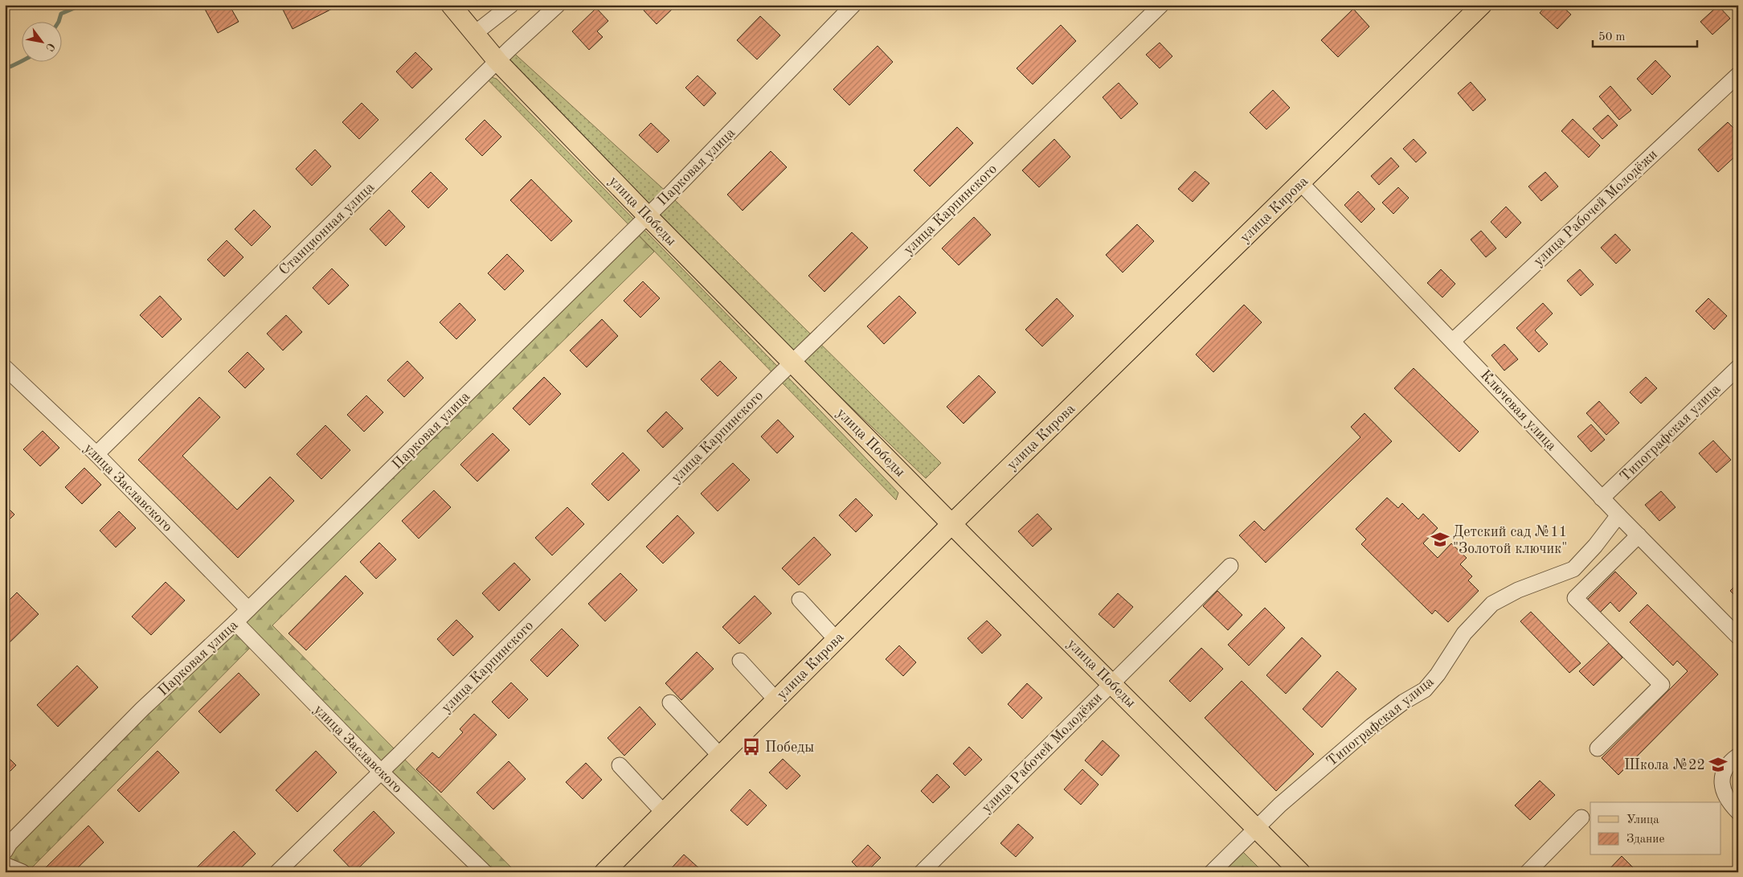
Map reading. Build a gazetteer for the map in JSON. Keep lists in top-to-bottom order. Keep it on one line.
{"streets":{"main road":["улица Кирова","улица Победы"],"street":["Парковая улица","улица Рабочей Молодёжи","улица Карпинского","Станционная улица","Ключевая улица","Типографская улица","улица Заславского"]},"crossings":[["Парковая улица","улица Победы"],["Парковая улица","улица Заславского"],["улица Рабочей Молодёжи","улица Победы"],["улица Рабочей Молодёжи","Ключевая улица"],["улица Карпинского","улица Победы"],["улица Карпинского","улица Заславского"],["улица Кирова","улица Победы"],["улица Кирова","Ключевая улица"],["улица Победы","Станционная улица"],["улица Победы","Типографская улица"],["Станционная улица","улица Заславского"],["Ключевая улица","Типографская улица"]],"places":{"school or university":["Детский сад №11 \"Золотой ключик\"","Школа №22"],"bus stop":["Победы"]},"legend":["Улица","Здание"],"scale_bar":"50 m","north":"bottom right"}
